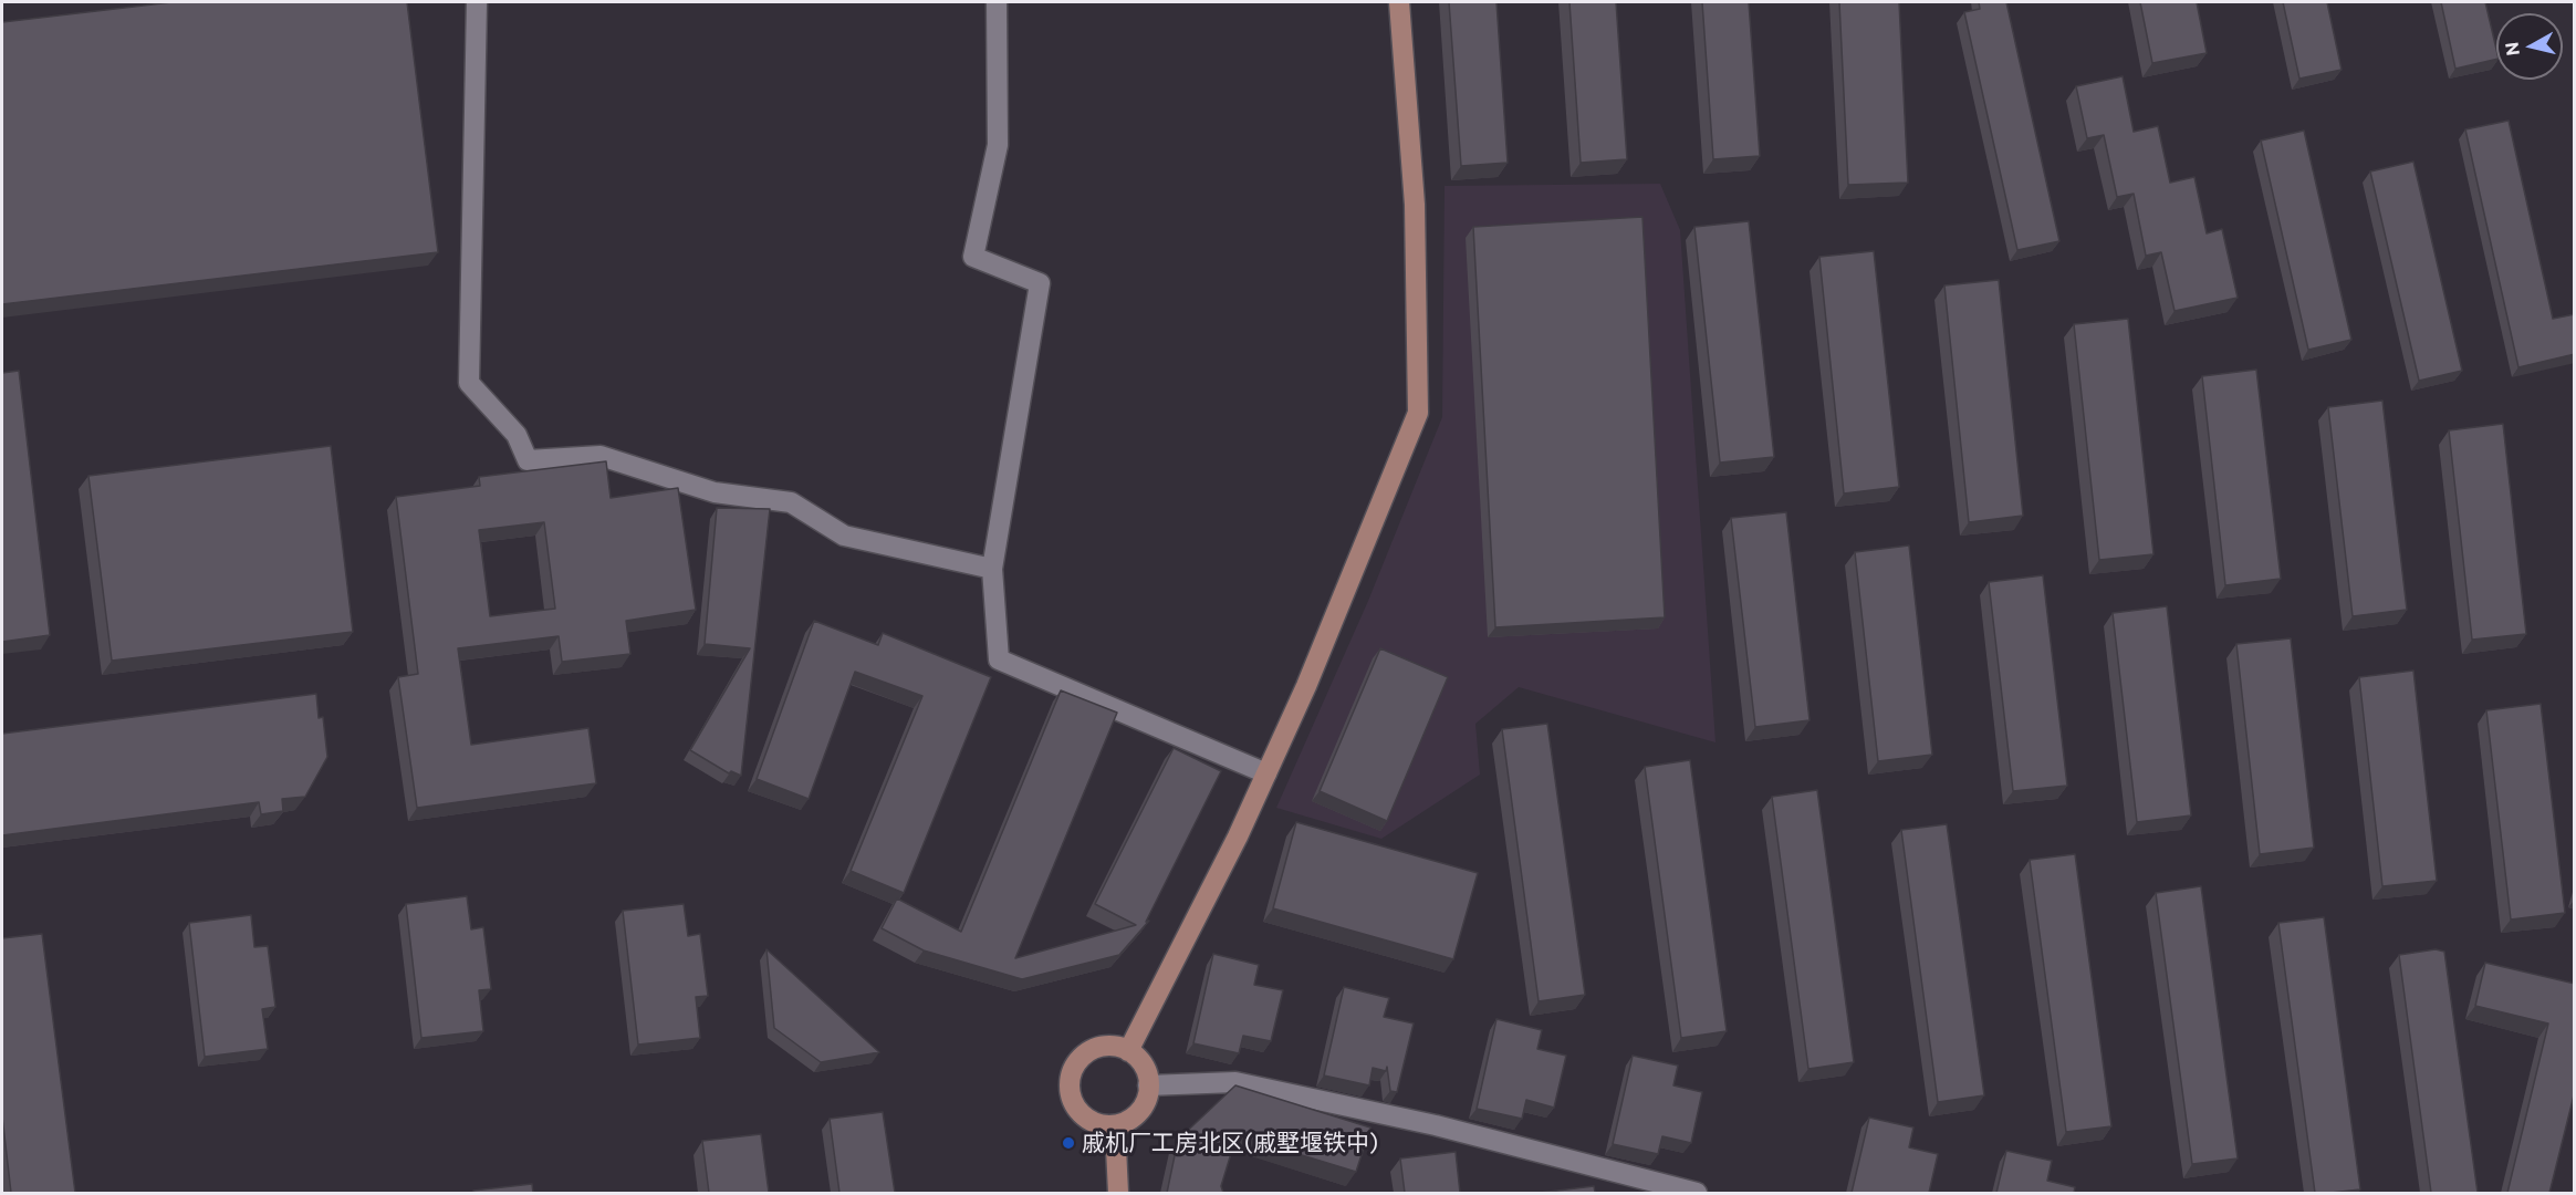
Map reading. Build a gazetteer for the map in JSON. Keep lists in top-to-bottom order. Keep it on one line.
{"places":["戚机厂工房北区(戚墅堰铁中)"],"north":"left"}
